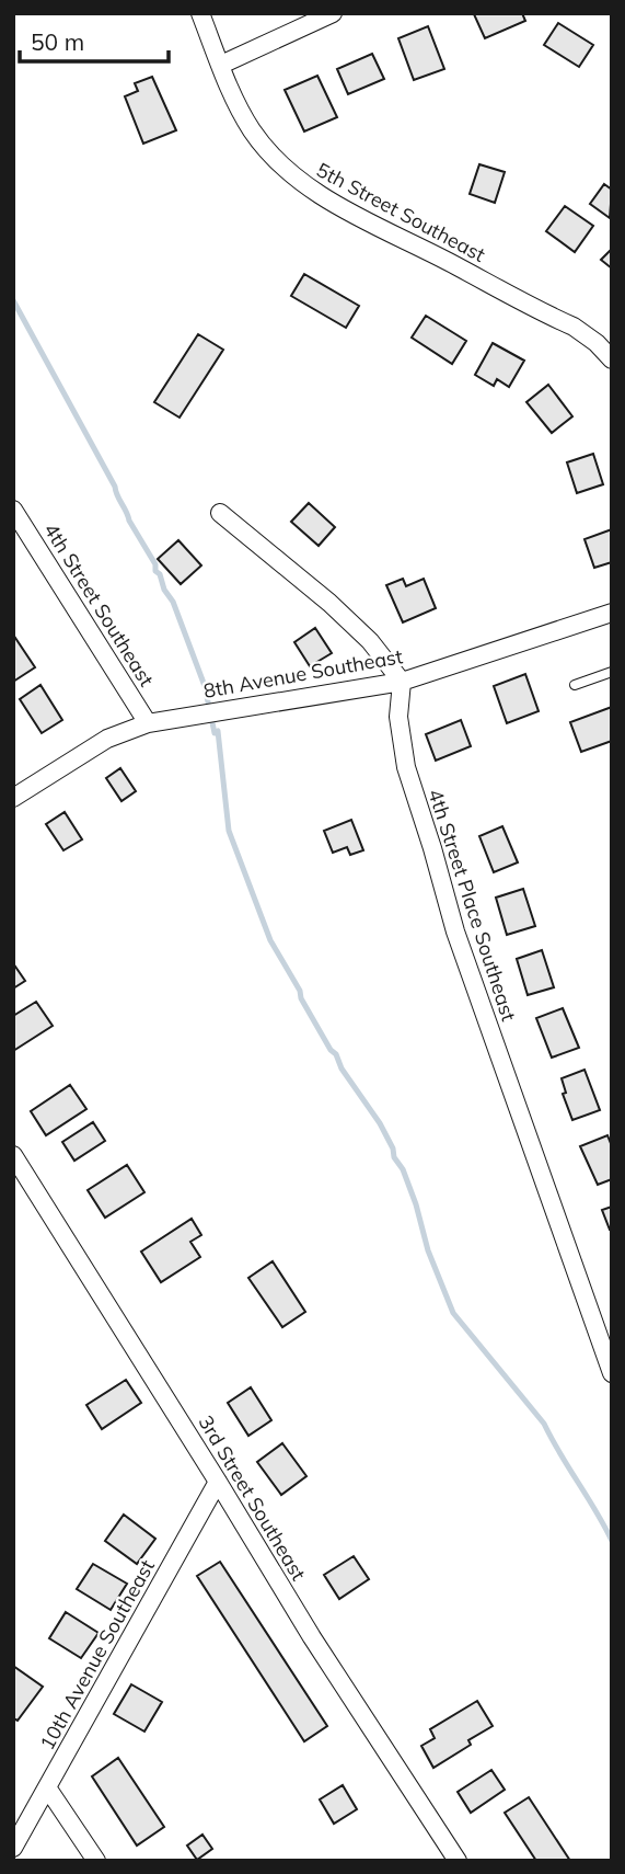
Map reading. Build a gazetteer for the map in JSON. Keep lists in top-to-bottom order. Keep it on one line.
{"streets":{"street":["5th Street Southeast","4th Street Southeast","8th Avenue Southeast","4th Street Place Southeast","3rd Street Southeast","10th Avenue Southeast"]},"crossings":[["4th Street Southeast","8th Avenue Southeast"],["8th Avenue Southeast","4th Street Place Southeast"],["3rd Street Southeast","10th Avenue Southeast"]],"scale_bar":"50 m"}
